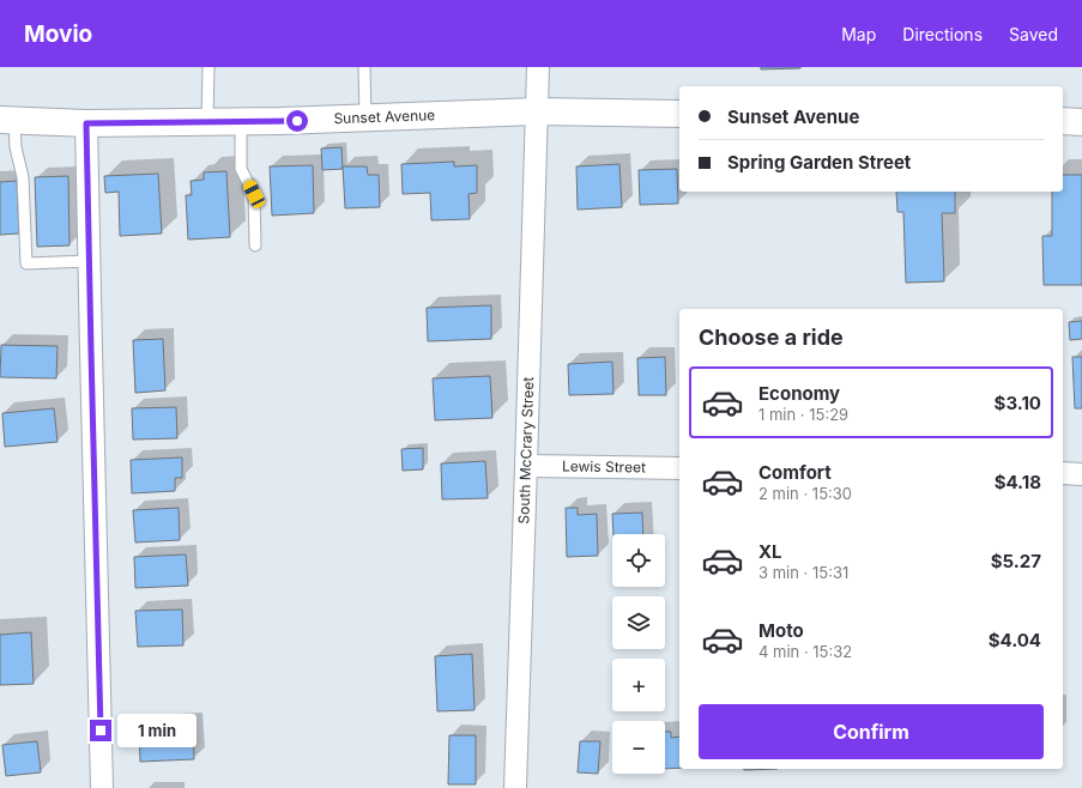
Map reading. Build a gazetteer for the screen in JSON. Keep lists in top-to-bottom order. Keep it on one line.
{"streets":{"main road":["Sunset Avenue"],"street":["South McCrary Street","Lewis Street"]},"crossings":[["Sunset Avenue","South McCrary Street"],["South McCrary Street","Lewis Street"]],"page":{"header":"Movio","nav":["Map","Directions","Saved"],"banner":["Sunset Avenue","Spring Garden Street"],"heading":"Choose a ride","list":[{"name":"Economy","note":"1 min · 15:29","value":"$3.10"},{"name":"Comfort","note":"2 min · 15:30","value":"$4.18"},{"name":"XL","note":"3 min · 15:31","value":"$5.27"},{"name":"Moto","note":"4 min · 15:32","value":"$4.04"}],"map_buttons":["+","−"],"buttons":"Confirm","bubble":"1 min"}}
